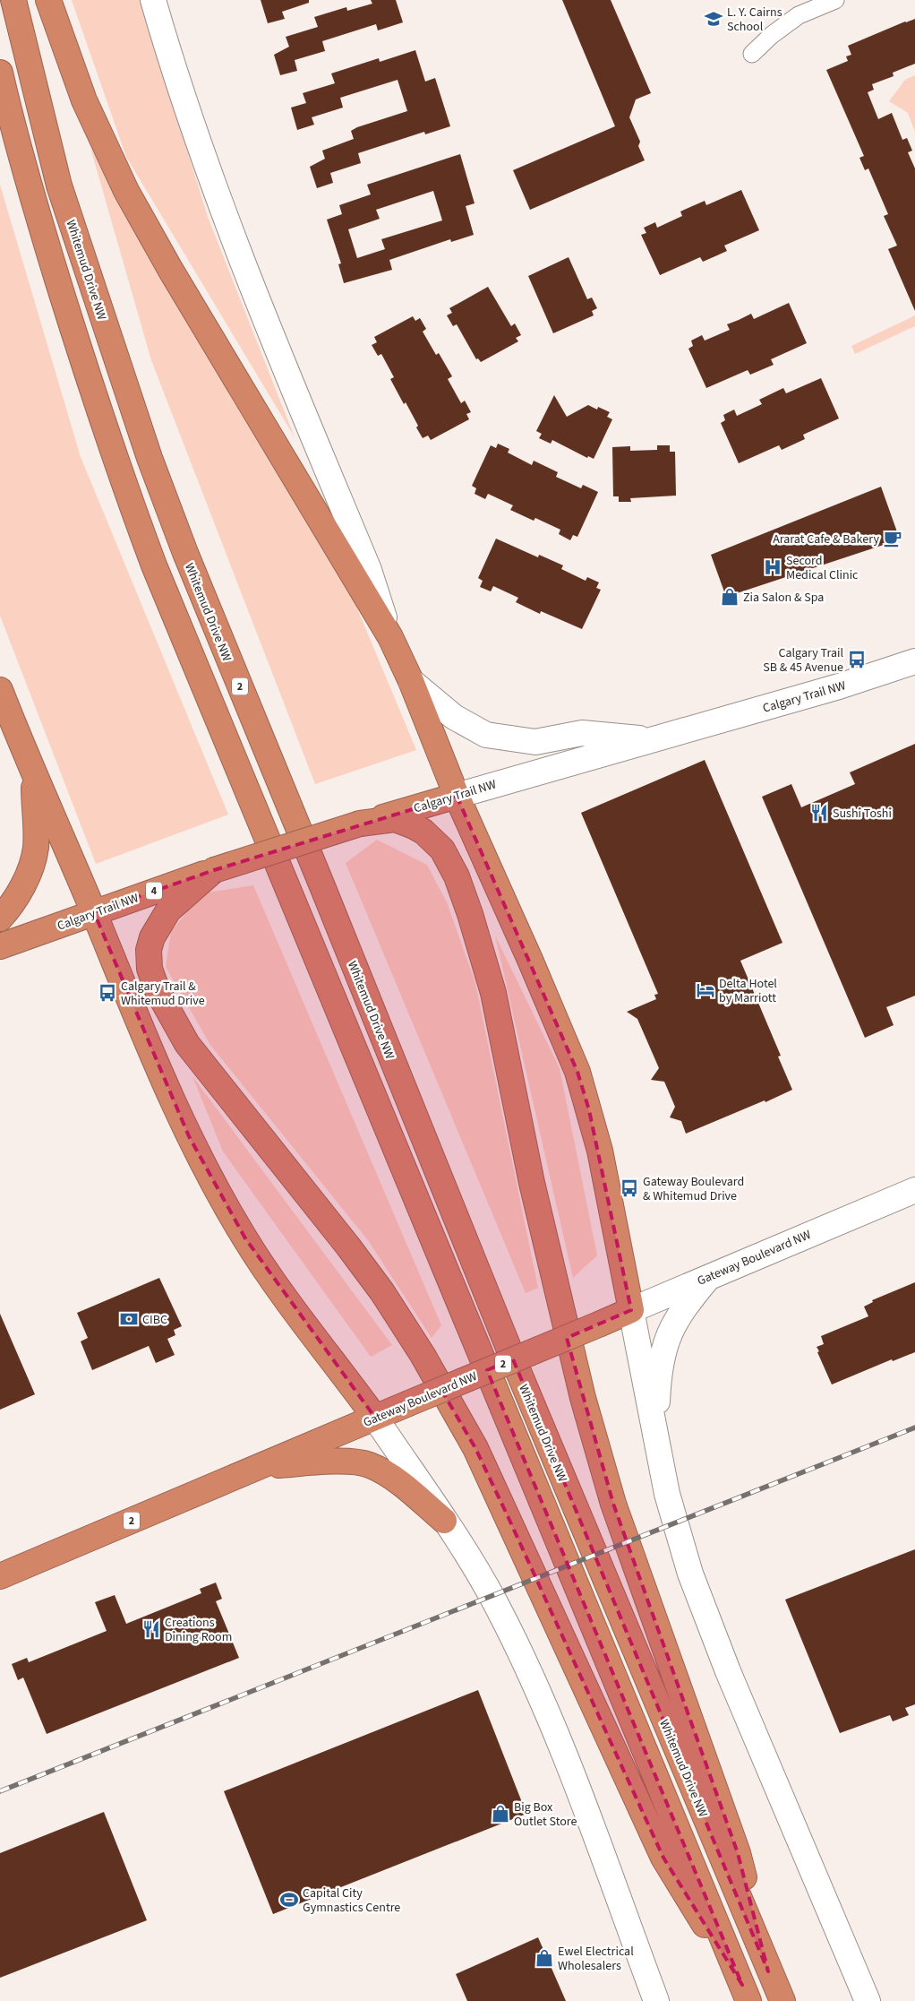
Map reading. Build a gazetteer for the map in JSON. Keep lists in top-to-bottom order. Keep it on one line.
{"streets":{"highway":["Whitemud Drive NW","2","Calgary Trail NW","4","Gateway Boulevard NW"]},"places":{"school or university":["L. Y. Cairns School"],"cafe":["Ararat Cafe & Bakery"],"hospital":["Secord Medical Clinic"],"shop":["Zia Salon & Spa","Big Box Outlet Store","Ewel Electrical Wholesalers"],"bus stop":["Calgary Trail SB & 45 Avenue","Calgary Trail & Whitemud Drive","Gateway Boulevard & Whitemud Drive"],"restaurant":["Sushi Toshi","Creations Dining Room"],"hotel":["Delta Hotel by Marriott"],"bank":["CIBC"],"sports":["Capital City Gymnastics Centre"]}}
